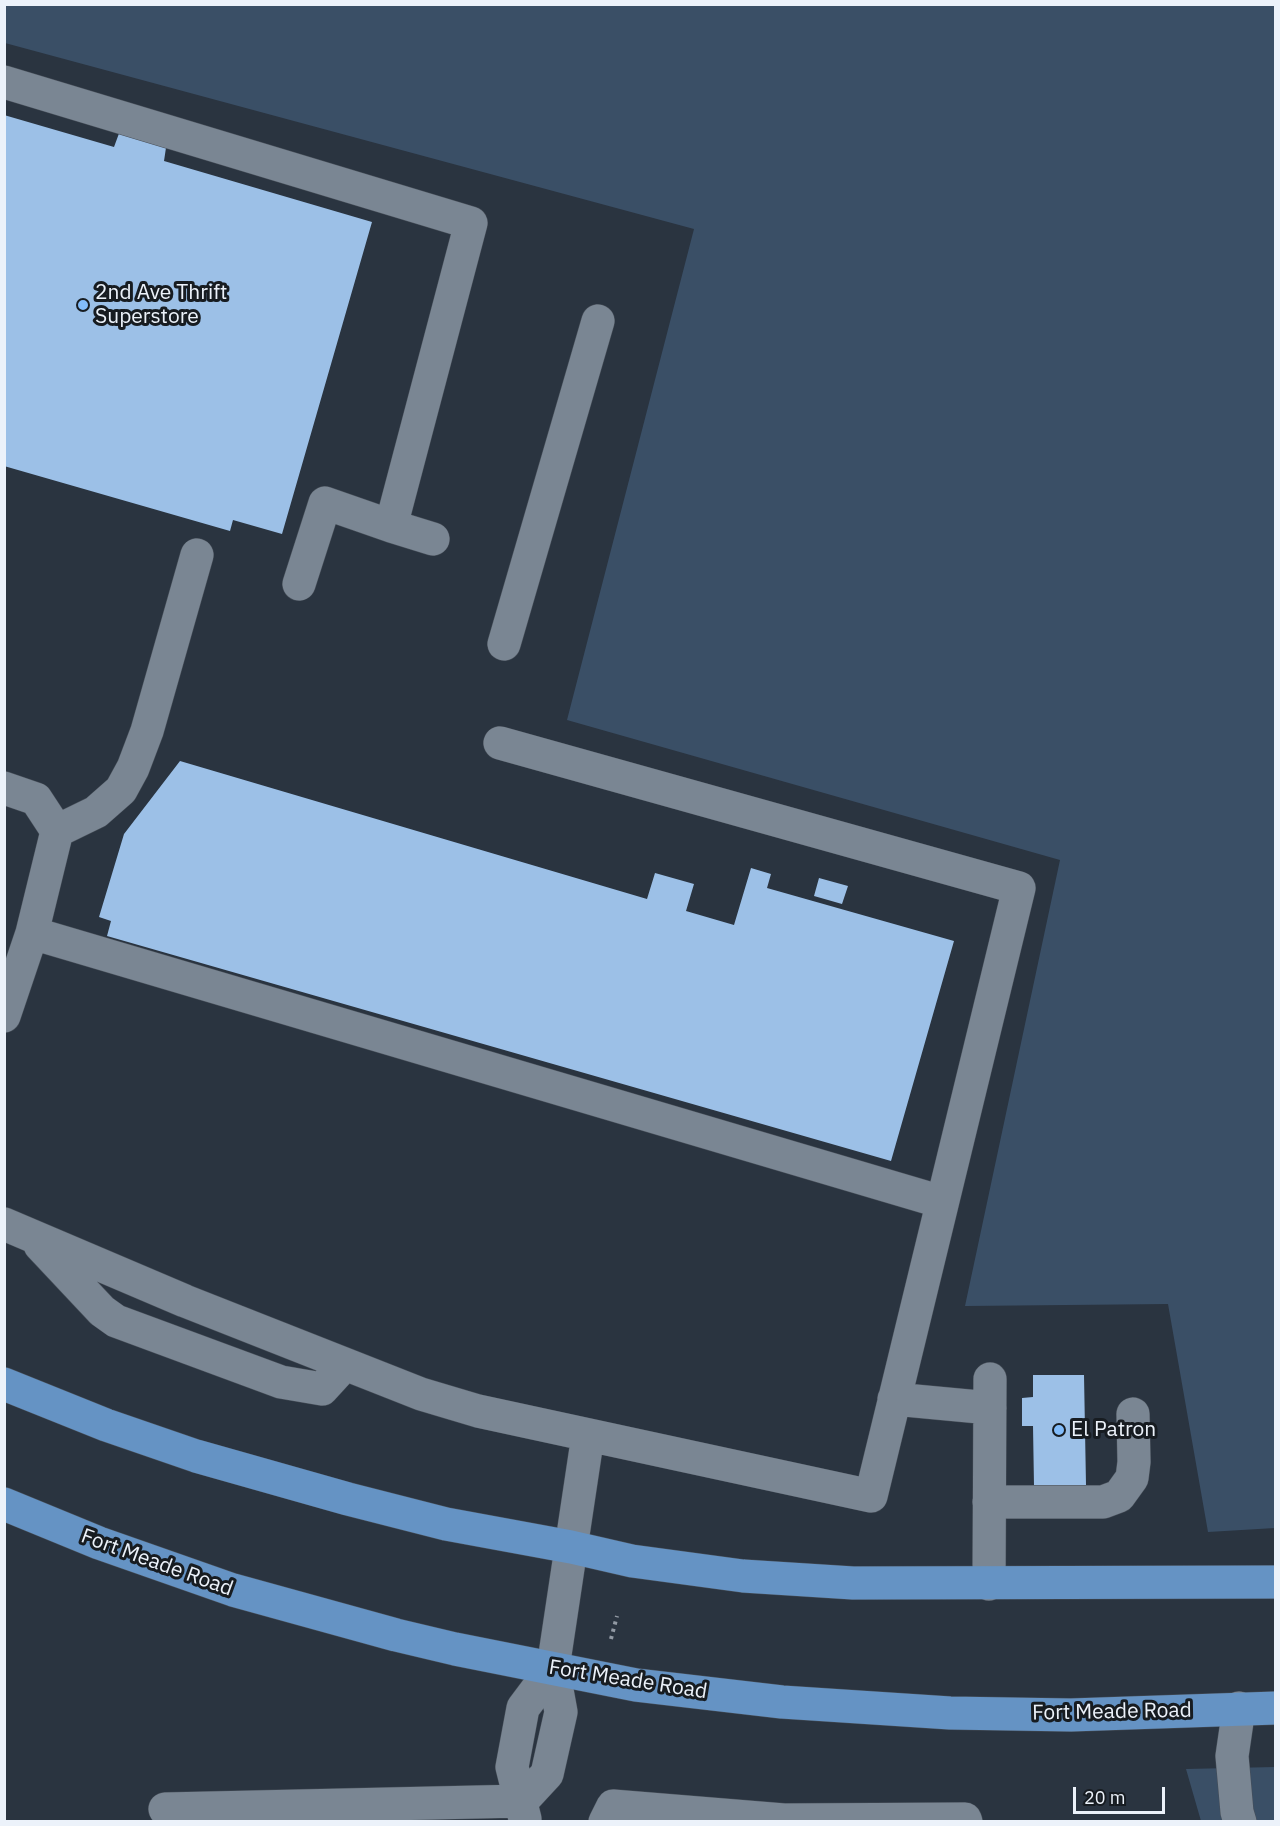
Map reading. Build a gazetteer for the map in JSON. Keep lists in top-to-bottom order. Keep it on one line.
{"streets":{"main road":["Fort Meade Road"]},"places":["2nd Ave Thrift Superstore","El Patron"],"scale_bar":"20 m"}
